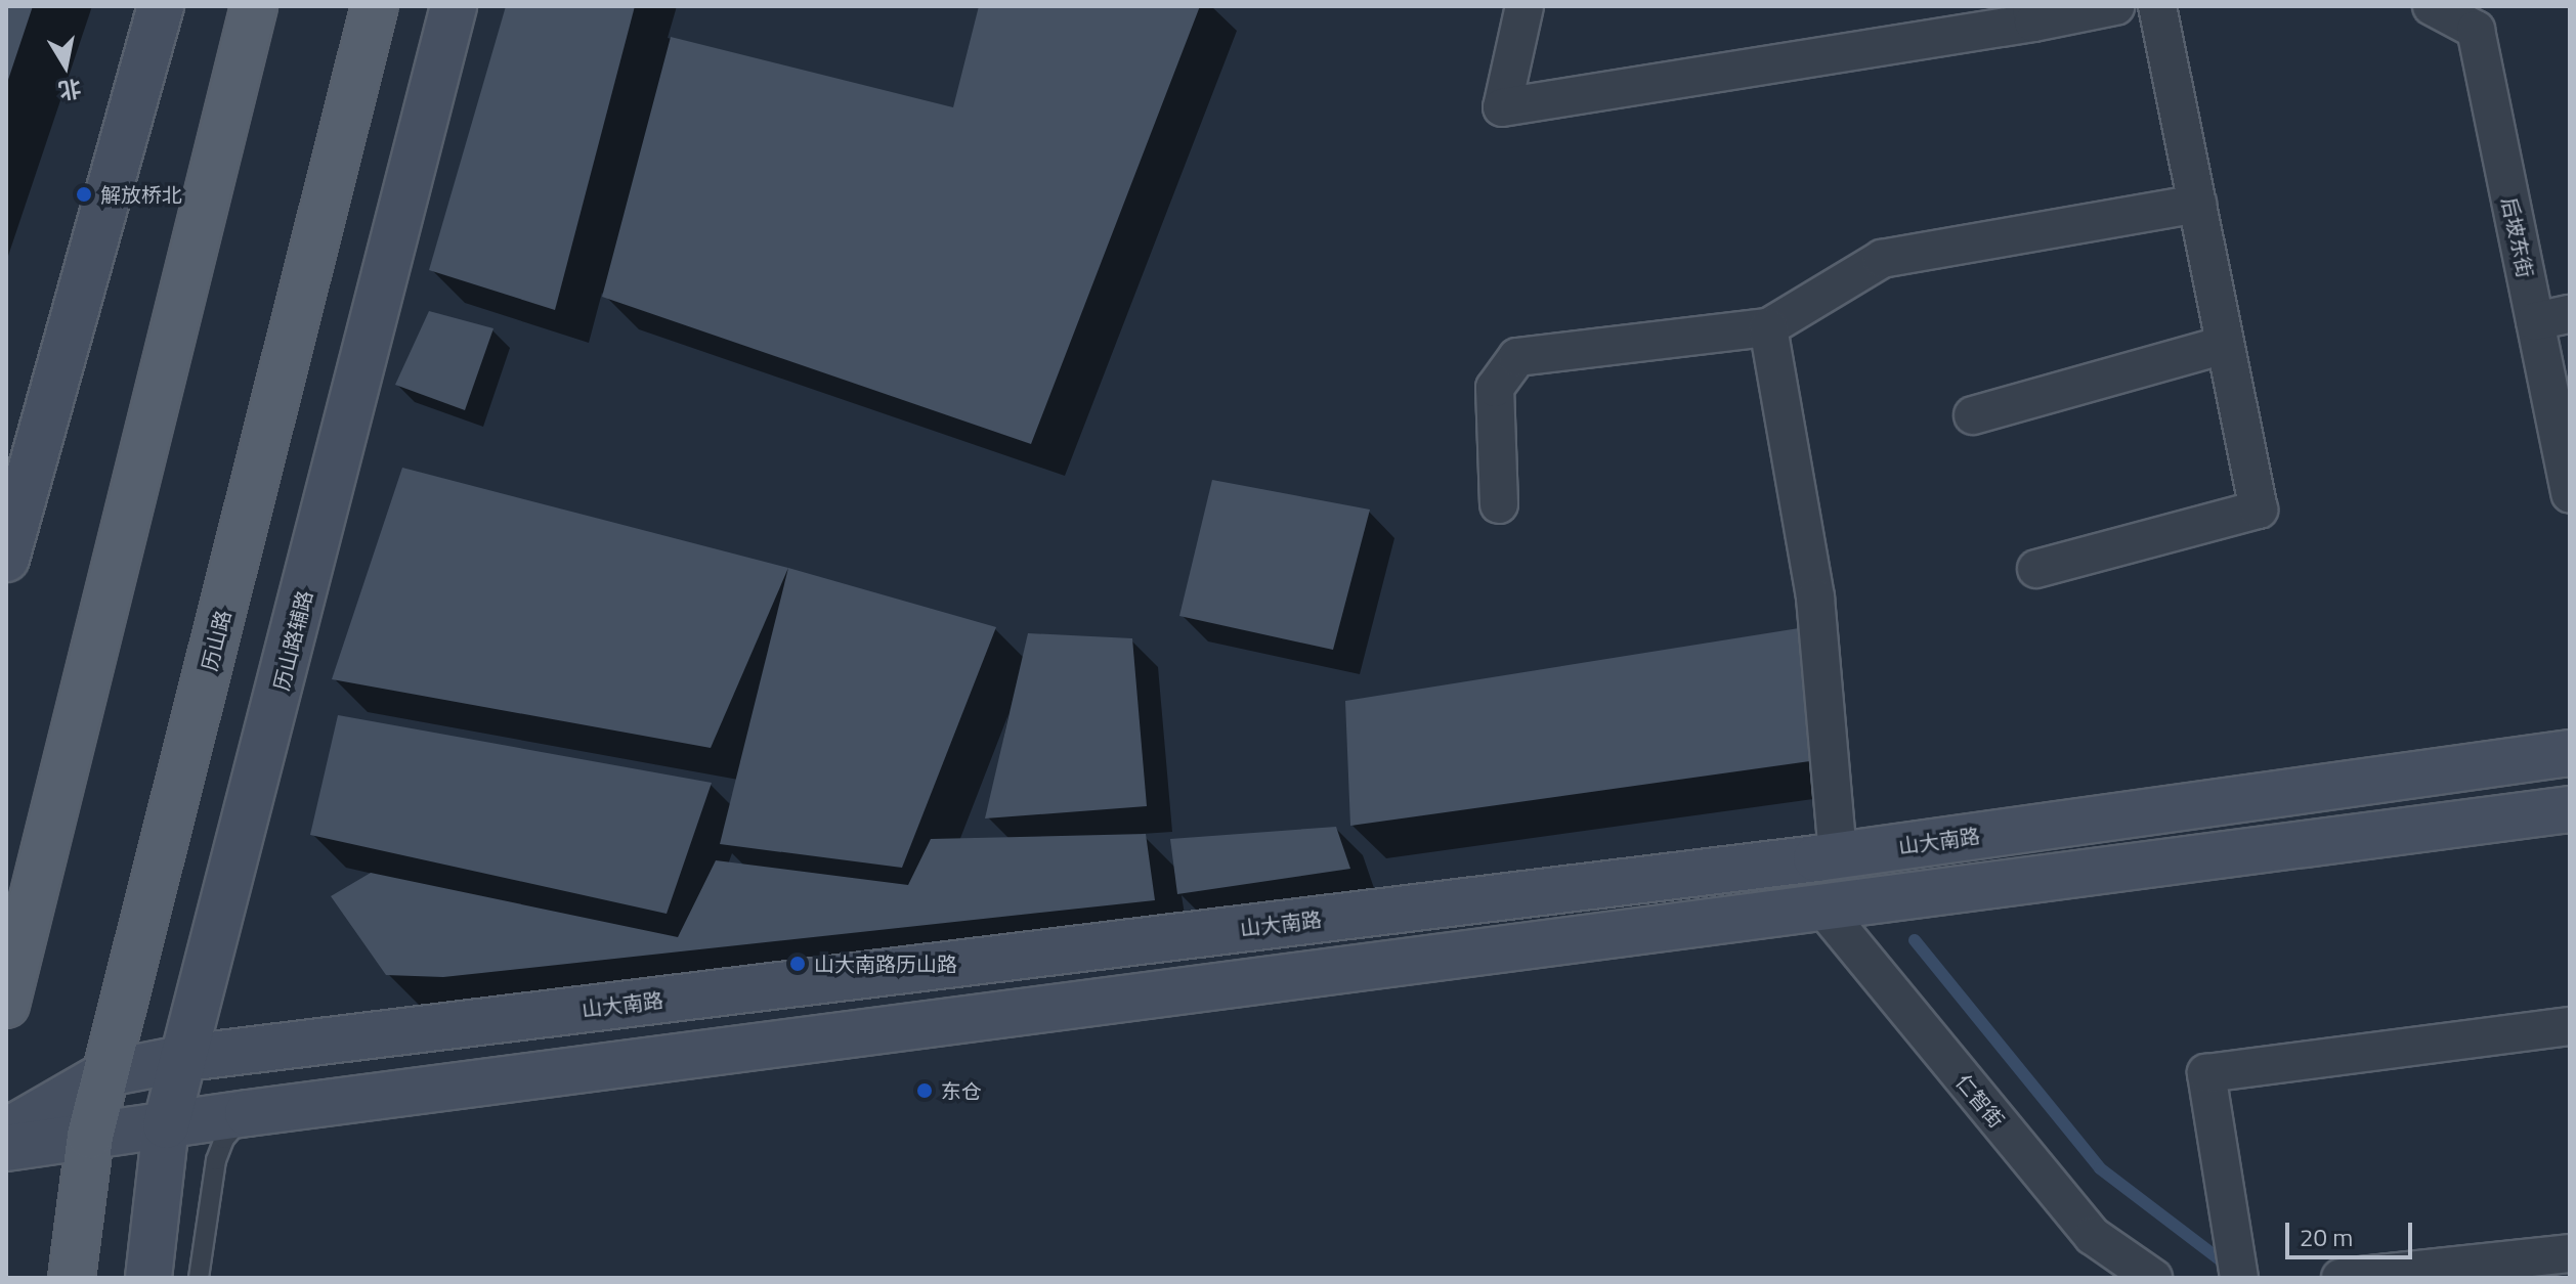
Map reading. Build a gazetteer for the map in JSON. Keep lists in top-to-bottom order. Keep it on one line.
{"streets":{"main road":["历山路","历山路辅路","山大南路"],"street":["后坡东街","仁智街"]},"crossings":[["历山路","山大南路"],["历山路辅路","山大南路"]],"places":["解放桥北","山大南路历山路","东仓"],"scale_bar":"20 m","north":"bottom"}
